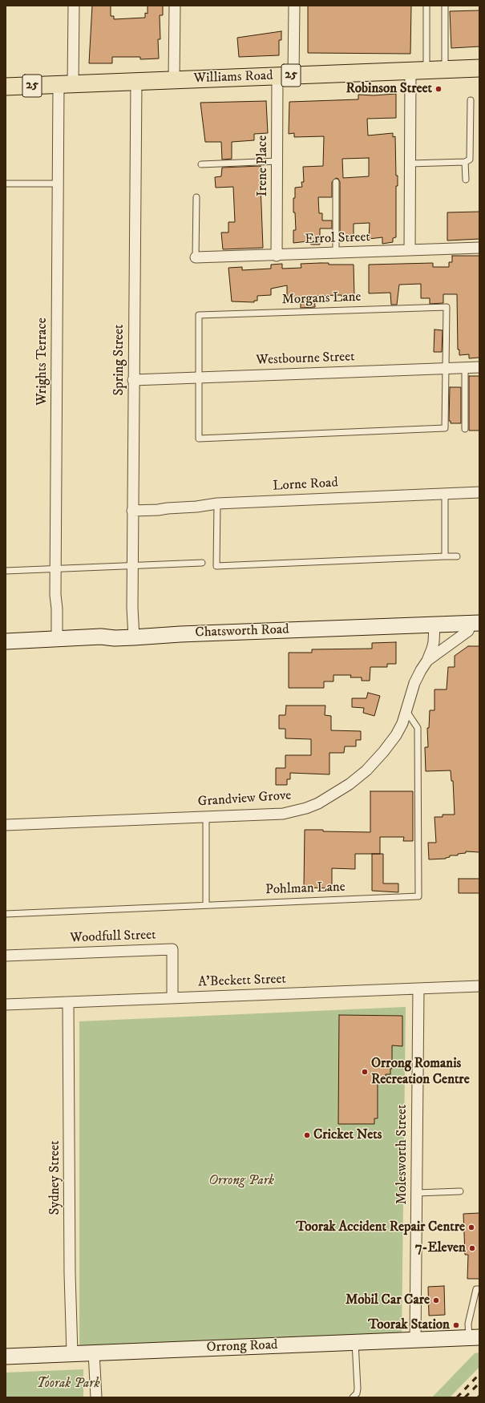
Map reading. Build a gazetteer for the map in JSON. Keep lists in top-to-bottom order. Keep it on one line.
{"streets":{"main road":["25","Williams Road"],"street":["Irene Place","Errol Street","Westbourne Street","Spring Street","Wrights Terrace","Lorne Road","Chatsworth Road","Grandview Grove","Woodfull Street","A'Beckett Street","Molesworth Street","Sydney Street","Orrong Road"],"lane":["Morgans Lane","Pohlman Lane"]},"crossings":[["Williams Road","Irene Place"],["Williams Road","Spring Street"],["Williams Road","Wrights Terrace"],["Irene Place","Errol Street"],["Morgans Lane","Westbourne Street"],["Westbourne Street","Spring Street"],["Spring Street","Lorne Road"],["Spring Street","Chatsworth Road"],["Wrights Terrace","Chatsworth Road"],["Chatsworth Road","Grandview Grove"],["Grandview Grove","Pohlman Lane"],["Woodfull Street","A'Beckett Street"],["A'Beckett Street","Molesworth Street"],["A'Beckett Street","Sydney Street"],["Molesworth Street","Orrong Road"],["Sydney Street","Orrong Road"]],"parks":["Orrong Park","Toorak Park"],"places":["Robinson Street","Orrong Romanis Recreation Centre","Cricket Nets","Toorak Accident Repair Centre","7-Eleven","Mobil Car Care","Toorak Station"]}
